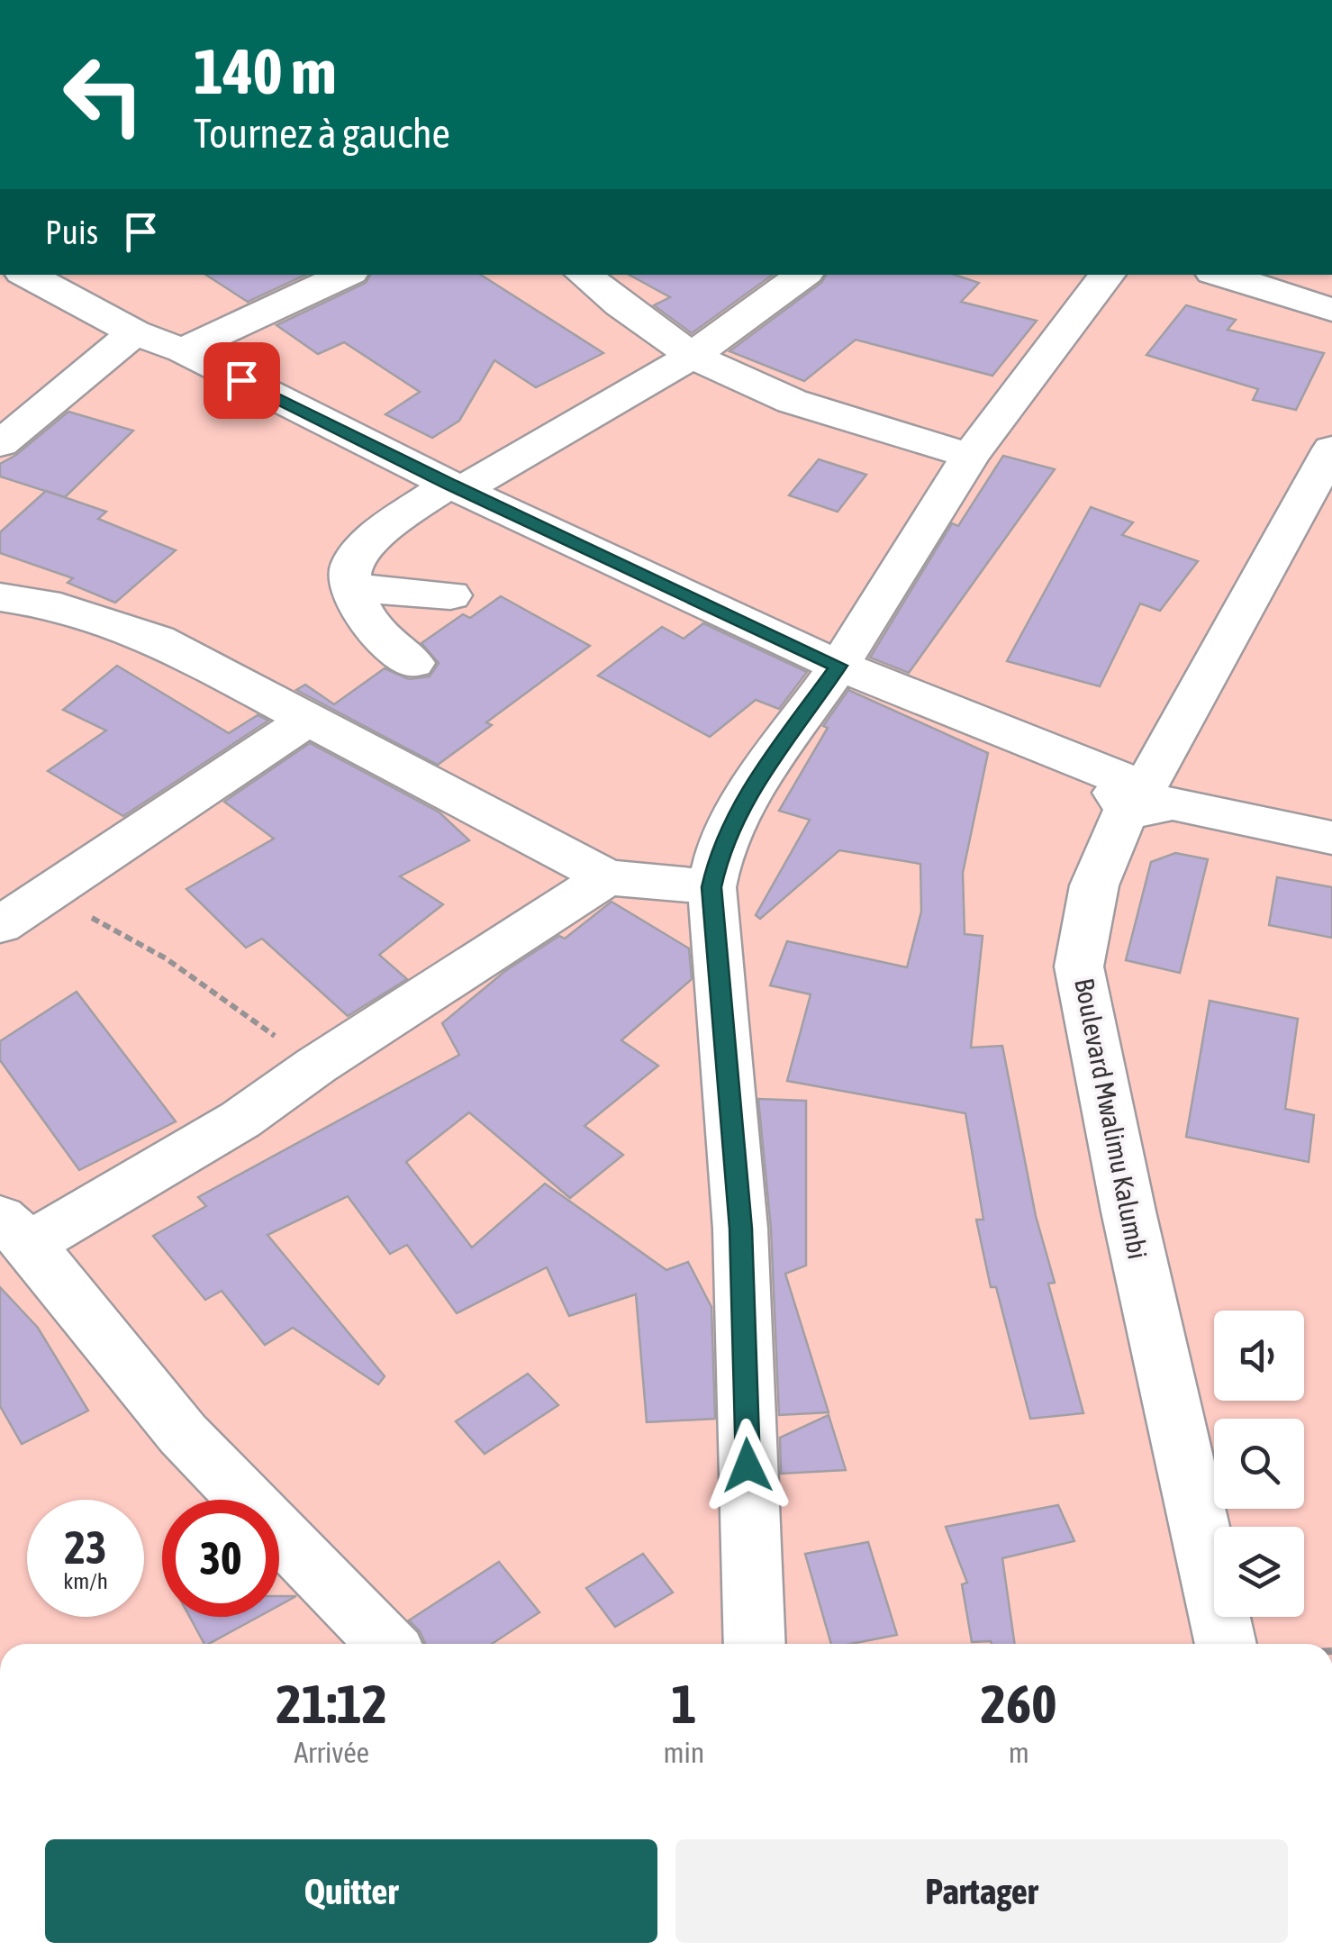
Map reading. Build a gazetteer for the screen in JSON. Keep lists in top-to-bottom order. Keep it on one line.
{"streets":{"street":["Boulevard Mwalimu Kalumbi"]},"page":{"turn":["140 m","Tournez à gauche"],"then":"Puis","speed":"23 km/h","limit":"30","eta":["21:12","Arrivée","1","min","260","m"],"buttons":["Quitter","Partager"]}}
